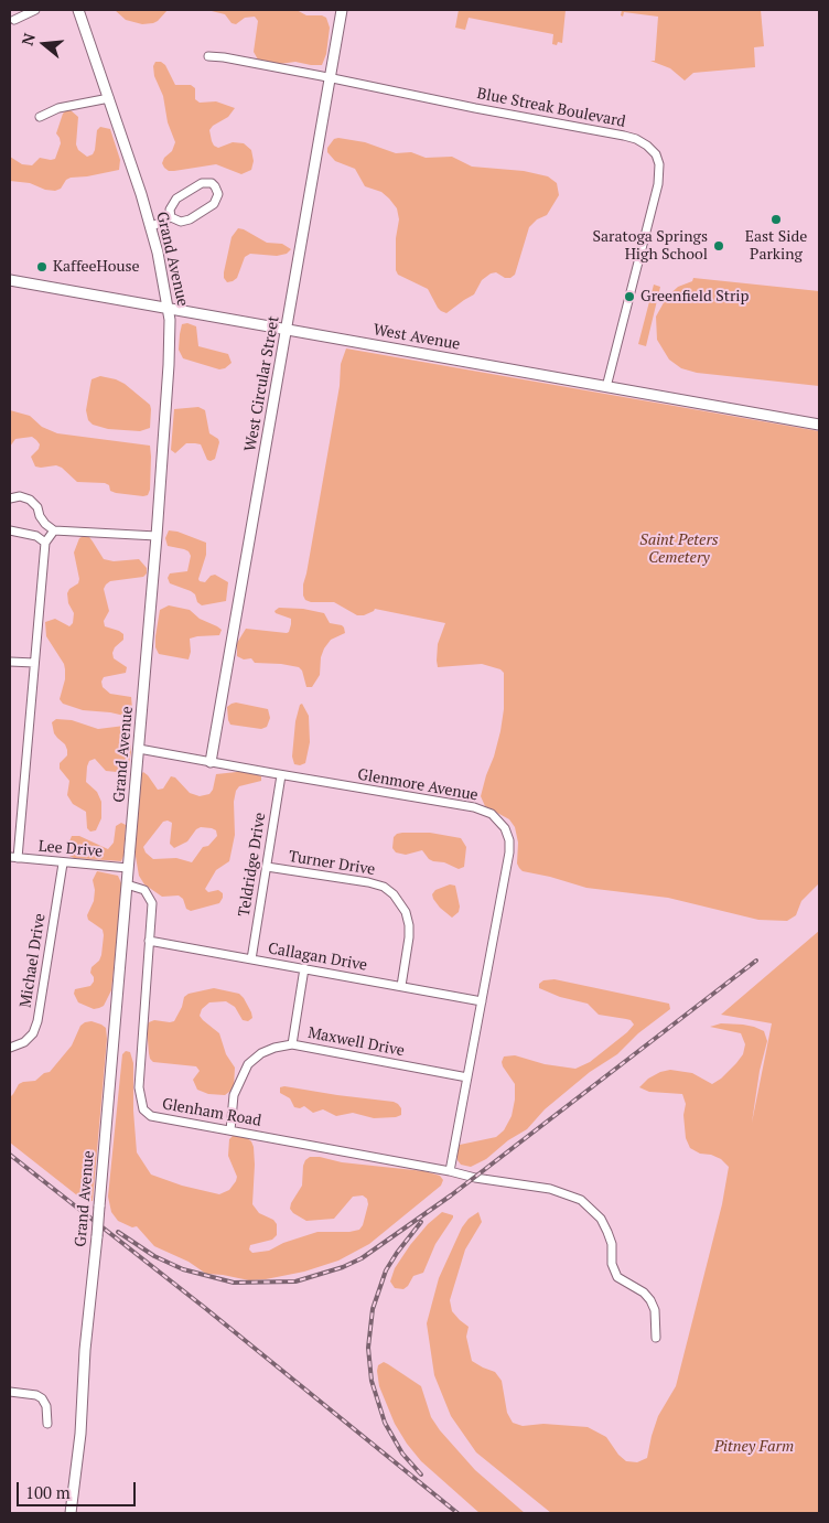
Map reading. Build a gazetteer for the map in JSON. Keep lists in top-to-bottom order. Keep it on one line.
{"streets":{"street":["Blue Streak Boulevard","Grand Avenue","West Avenue","West Circular Street","Glenmore Avenue","Lee Drive","Turner Drive","Teldridge Drive","Callagan Drive","Michael Drive","Maxwell Drive","Glenham Road"]},"crossings":[["Blue Streak Boulevard","West Avenue"],["Blue Streak Boulevard","West Circular Street"],["Grand Avenue","West Avenue"],["Grand Avenue","Glenmore Avenue"],["Grand Avenue","Lee Drive"],["Grand Avenue","Glenham Road"],["West Avenue","West Circular Street"],["West Circular Street","Glenmore Avenue"],["Glenmore Avenue","Teldridge Drive"],["Glenmore Avenue","Callagan Drive"],["Glenmore Avenue","Maxwell Drive"],["Glenmore Avenue","Glenham Road"],["Lee Drive","Michael Drive"],["Turner Drive","Teldridge Drive"],["Turner Drive","Callagan Drive"],["Teldridge Drive","Callagan Drive"],["Callagan Drive","Glenham Road"],["Maxwell Drive","Glenham Road"]],"parks":["Saint Peters Cemetery","Pitney Farm"],"places":["East Side Parking","Saratoga Springs High School","KaffeeHouse","Greenfield Strip"],"scale_bar":"100 m","north":"left"}
